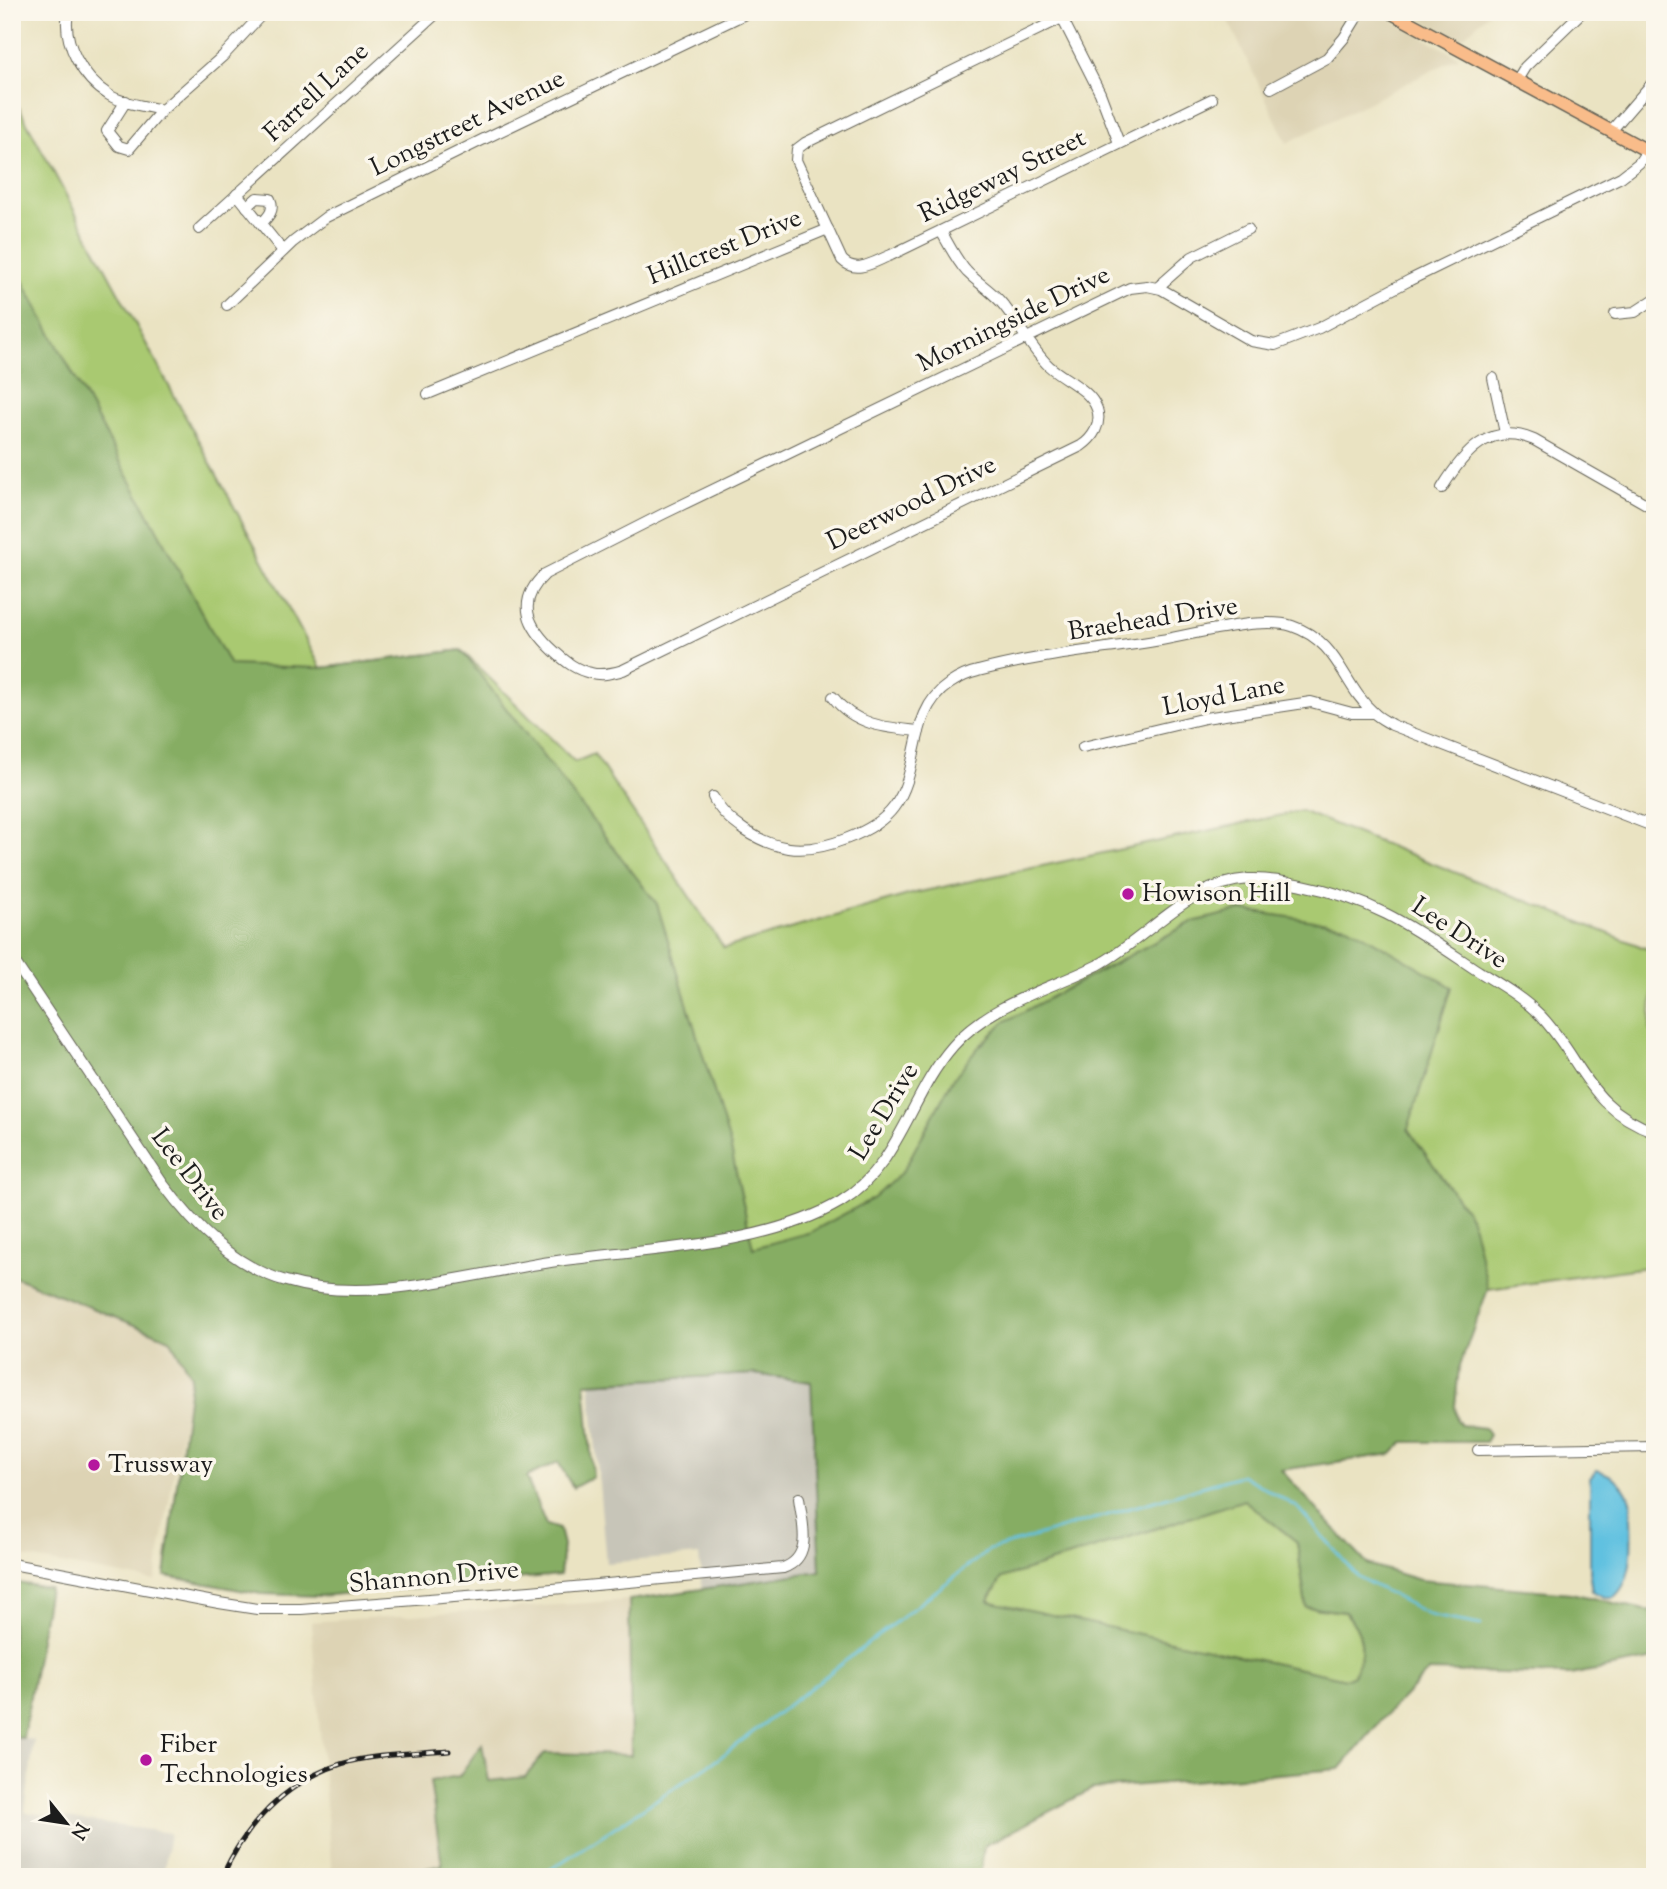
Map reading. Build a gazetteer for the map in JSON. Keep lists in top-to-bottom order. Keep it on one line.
{"streets":{"street":["Farrell Lane","Longstreet Avenue","Ridgeway Street","Hillcrest Drive","Morningside Drive","Deerwood Drive","Braehead Drive","Lloyd Lane","Lee Drive","Shannon Drive"]},"crossings":[["Ridgeway Street","Hillcrest Drive"],["Ridgeway Street","Deerwood Drive"],["Morningside Drive","Deerwood Drive"],["Braehead Drive","Lloyd Lane"]],"places":["Howison Hill","Trussway","Fiber Technologies"],"north":"bottom right"}
